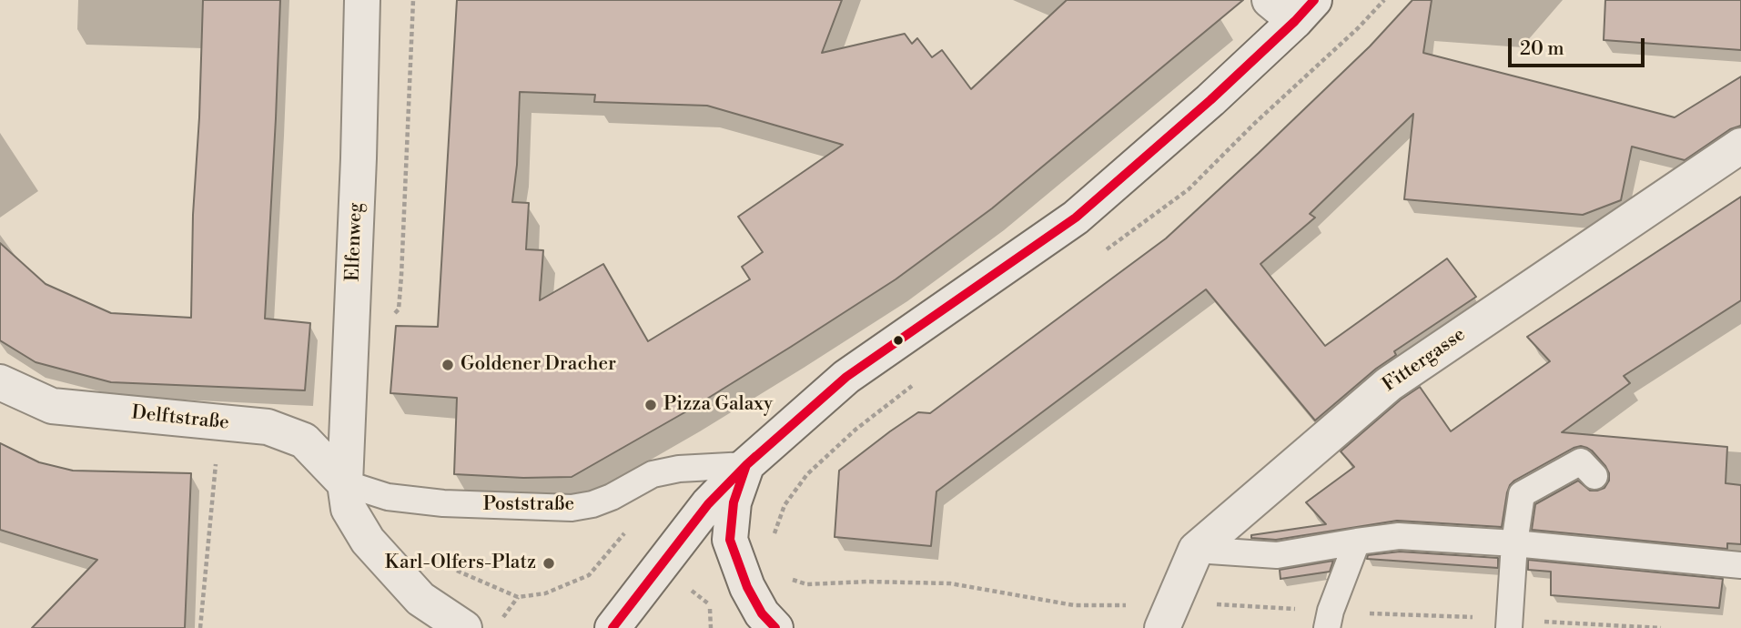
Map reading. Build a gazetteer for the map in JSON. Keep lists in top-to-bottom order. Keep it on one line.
{"streets":{"street":["Elfenweg","Fittergasse","Delftstraße"],"lane":["Poststraße"]},"crossings":[["Elfenweg","Delftstraße"],["Elfenweg","Poststraße"],["Delftstraße","Poststraße"]],"places":["Goldener Dracher","Pizza Galaxy","Karl-Olfers-Platz"],"scale_bar":"20 m"}
